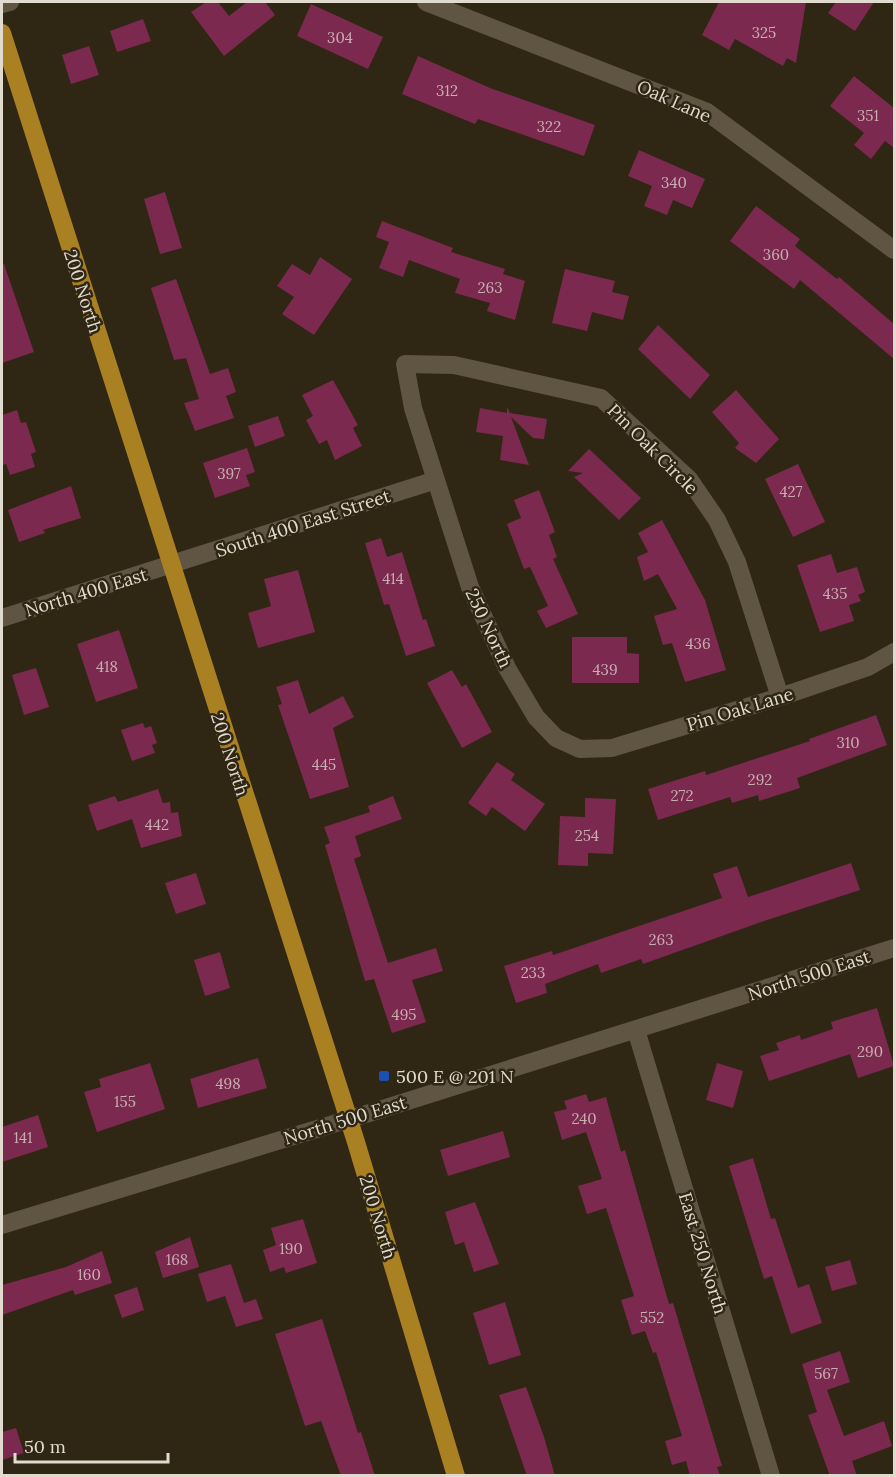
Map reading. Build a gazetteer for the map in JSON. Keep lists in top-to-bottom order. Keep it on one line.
{"streets":{"main road":["200 North"],"street":["Oak Lane","Pin Oak Circle","South 400 East Street","North 400 East","250 North","Pin Oak Lane","North 500 East","East 250 North"]},"crossings":[["200 North","South 400 East Street"],["200 North","North 400 East"],["200 North","North 500 East"],["Pin Oak Circle","South 400 East Street"],["Pin Oak Circle","250 North"],["Pin Oak Circle","Pin Oak Lane"],["South 400 East Street","North 400 East"],["South 400 East Street","250 North"],["250 North","Pin Oak Lane"],["North 500 East","East 250 North"]],"places":{"transit":["500 E @ 201 N"]},"house_numbers":["325","304","312","351","322","340","360","263","397","427","414","435","436","418","439","310","445","292","272","442","254","263","233","495","290","498","155","240","141","190","168","160","552","567"],"scale_bar":"50 m"}
